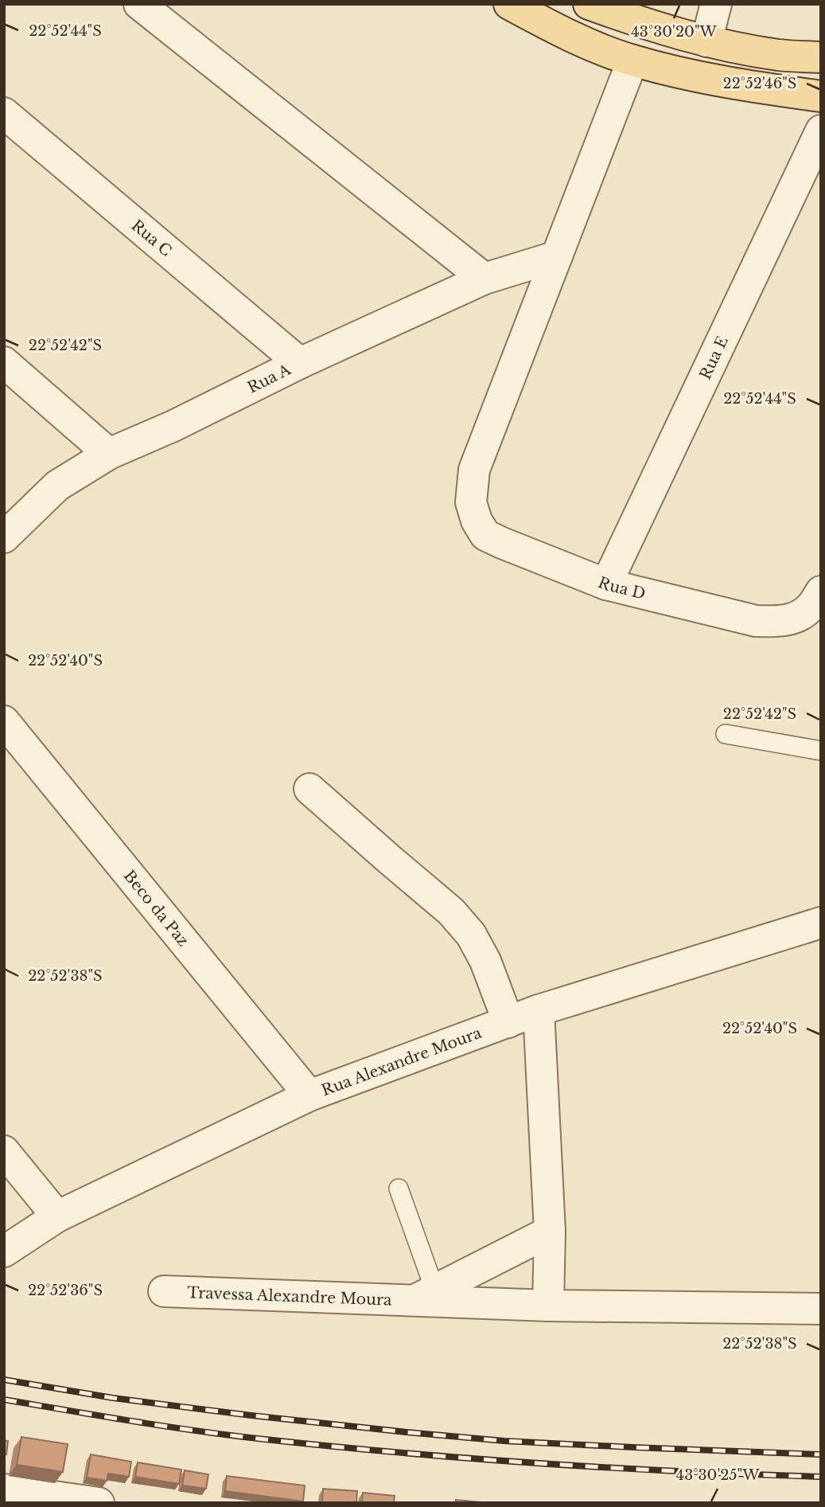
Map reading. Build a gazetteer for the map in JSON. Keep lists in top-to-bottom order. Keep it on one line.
{"streets":{"street":["Rua C","Rua E","Rua A","Rua D","Beco da Paz","Rua Alexandre Moura","Travessa Alexandre Moura"]},"crossings":[["Rua C","Rua A"],["Rua E","Rua D"],["Rua A","Rua D"],["Beco da Paz","Rua Alexandre Moura"]],"coordinates":["22°52'44\"S","43°30'20\"W","22°52'46\"S","22°52'42\"S","22°52'40\"S","22°52'38\"S","22°52'36\"S","43°30'25\"W"]}
